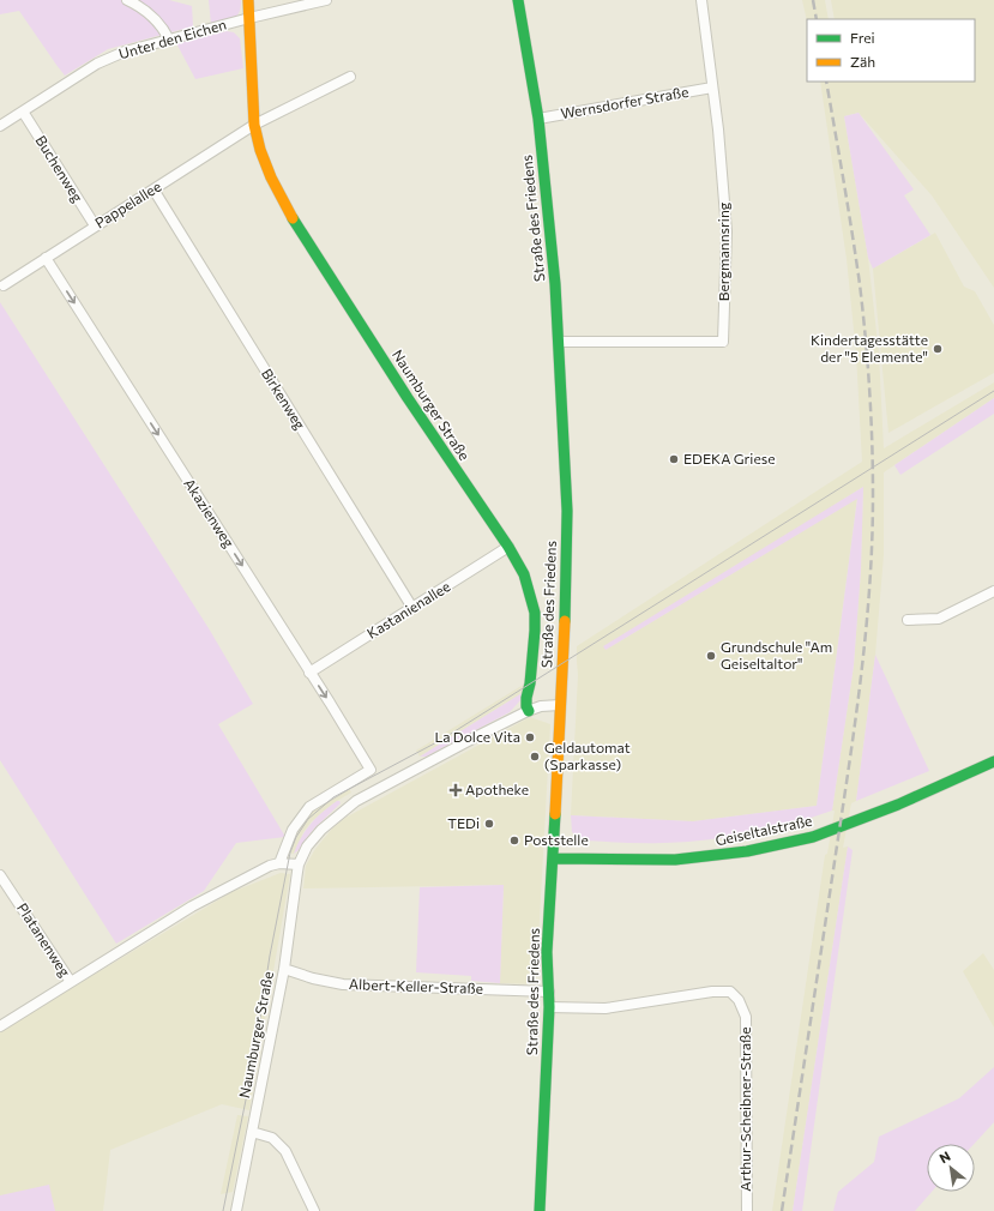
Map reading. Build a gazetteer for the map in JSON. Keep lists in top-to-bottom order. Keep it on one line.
{"streets":{"street":["Unter den Eichen","Wernsdorfer Straße","Buchenweg","Pappelallee","Straße des Friedens","Bergmannsring","Birkenweg","Naumburger Straße","Akazienweg","Kastanienallee","Geiseltalstraße","Platanenweg","Albert-Keller-Straße","Arthur-Scheibner-Straße"]},"crossings":[["Unter den Eichen","Buchenweg"],["Unter den Eichen","Naumburger Straße"],["Wernsdorfer Straße","Straße des Friedens"],["Wernsdorfer Straße","Bergmannsring"],["Buchenweg","Pappelallee"],["Pappelallee","Birkenweg"],["Pappelallee","Naumburger Straße"],["Pappelallee","Akazienweg"],["Straße des Friedens","Bergmannsring"],["Straße des Friedens","Naumburger Straße"],["Straße des Friedens","Geiseltalstraße"],["Straße des Friedens","Albert-Keller-Straße"],["Straße des Friedens","Arthur-Scheibner-Straße"],["Birkenweg","Kastanienallee"],["Naumburger Straße","Kastanienallee"],["Naumburger Straße","Albert-Keller-Straße"],["Akazienweg","Kastanienallee"]],"one_way":["Akazienweg"],"places":{"other":["Kindertagesstätte der \"5 Elemente\"","EDEKA Griese","Grundschule \"Am Geiseltaltor\"","La Dolce Vita","Geldautomat (Sparkasse)","TEDi","Poststelle"],"health":["Apotheke"]},"legend":["Frei","Zäh"],"north":"top left"}
